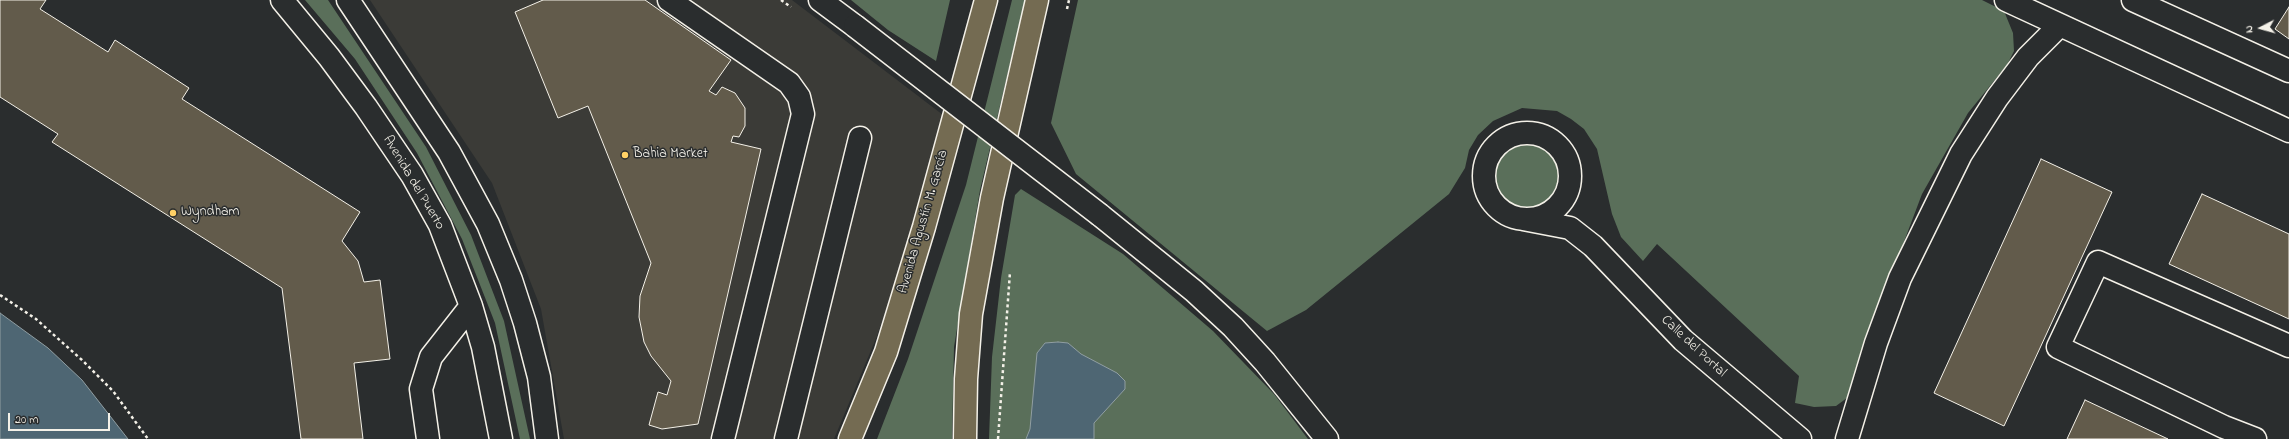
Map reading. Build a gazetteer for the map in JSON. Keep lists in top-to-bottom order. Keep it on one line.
{"streets":{"main road":["Avenida Agustín M. García"],"street":["Avenida del Puerto","Calle del Portal"]},"places":["Bahia Market","Wyndham"],"scale_bar":"20 m","north":"left"}
